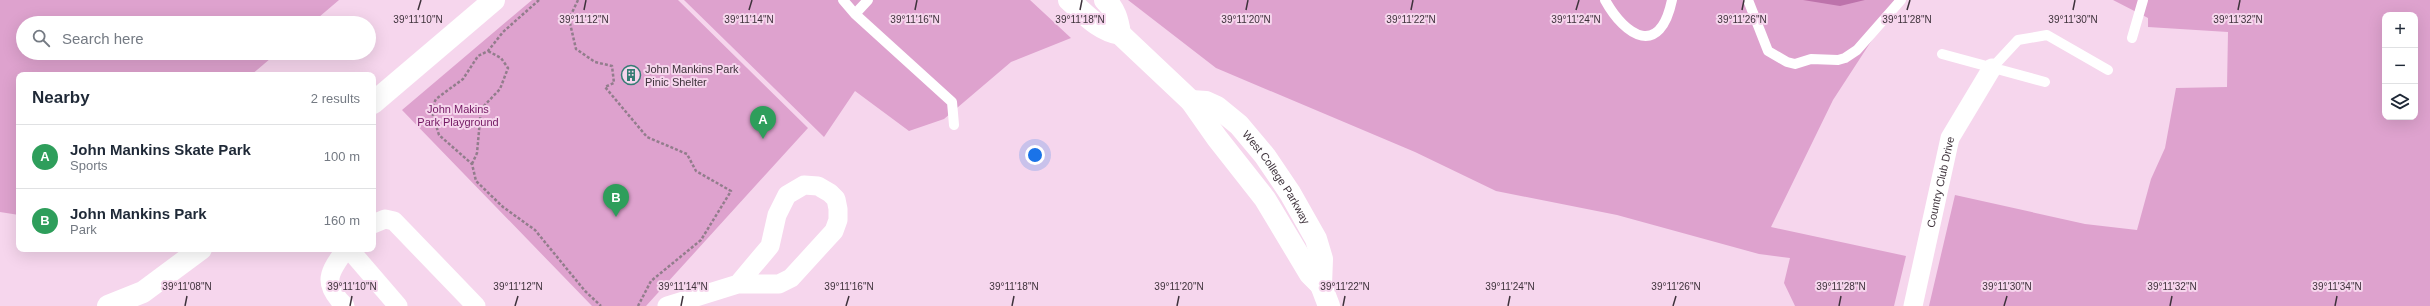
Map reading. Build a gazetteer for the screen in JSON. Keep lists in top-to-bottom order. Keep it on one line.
{"streets":{"street":["West College Parkway","Country Club Drive"]},"parks":["John Makins Park Playground"],"places":{"building":["John Mankins Park Pinic Shelter"]},"page":{"map_buttons":["+","−"],"search":"Search here","heading":["Nearby","2 results"],"pins":["A","B"],"list":[{"mark":"A","name":"John Mankins Skate Park","note":"Sports","value":"100 m"},{"mark":"B","name":"John Mankins Park","note":"Park","value":"160 m"}]},"coordinates":["39°11'10\"N","39°11'14\"N","39°11'16\"N","39°11'30\"N","39°11'32\"N","39°11'12\"N","39°11'18\"N","39°11'20\"N","39°11'22\"N","39°11'24\"N","39°11'26\"N","39°11'28\"N","39°11'08\"N","39°11'34\"N"]}
